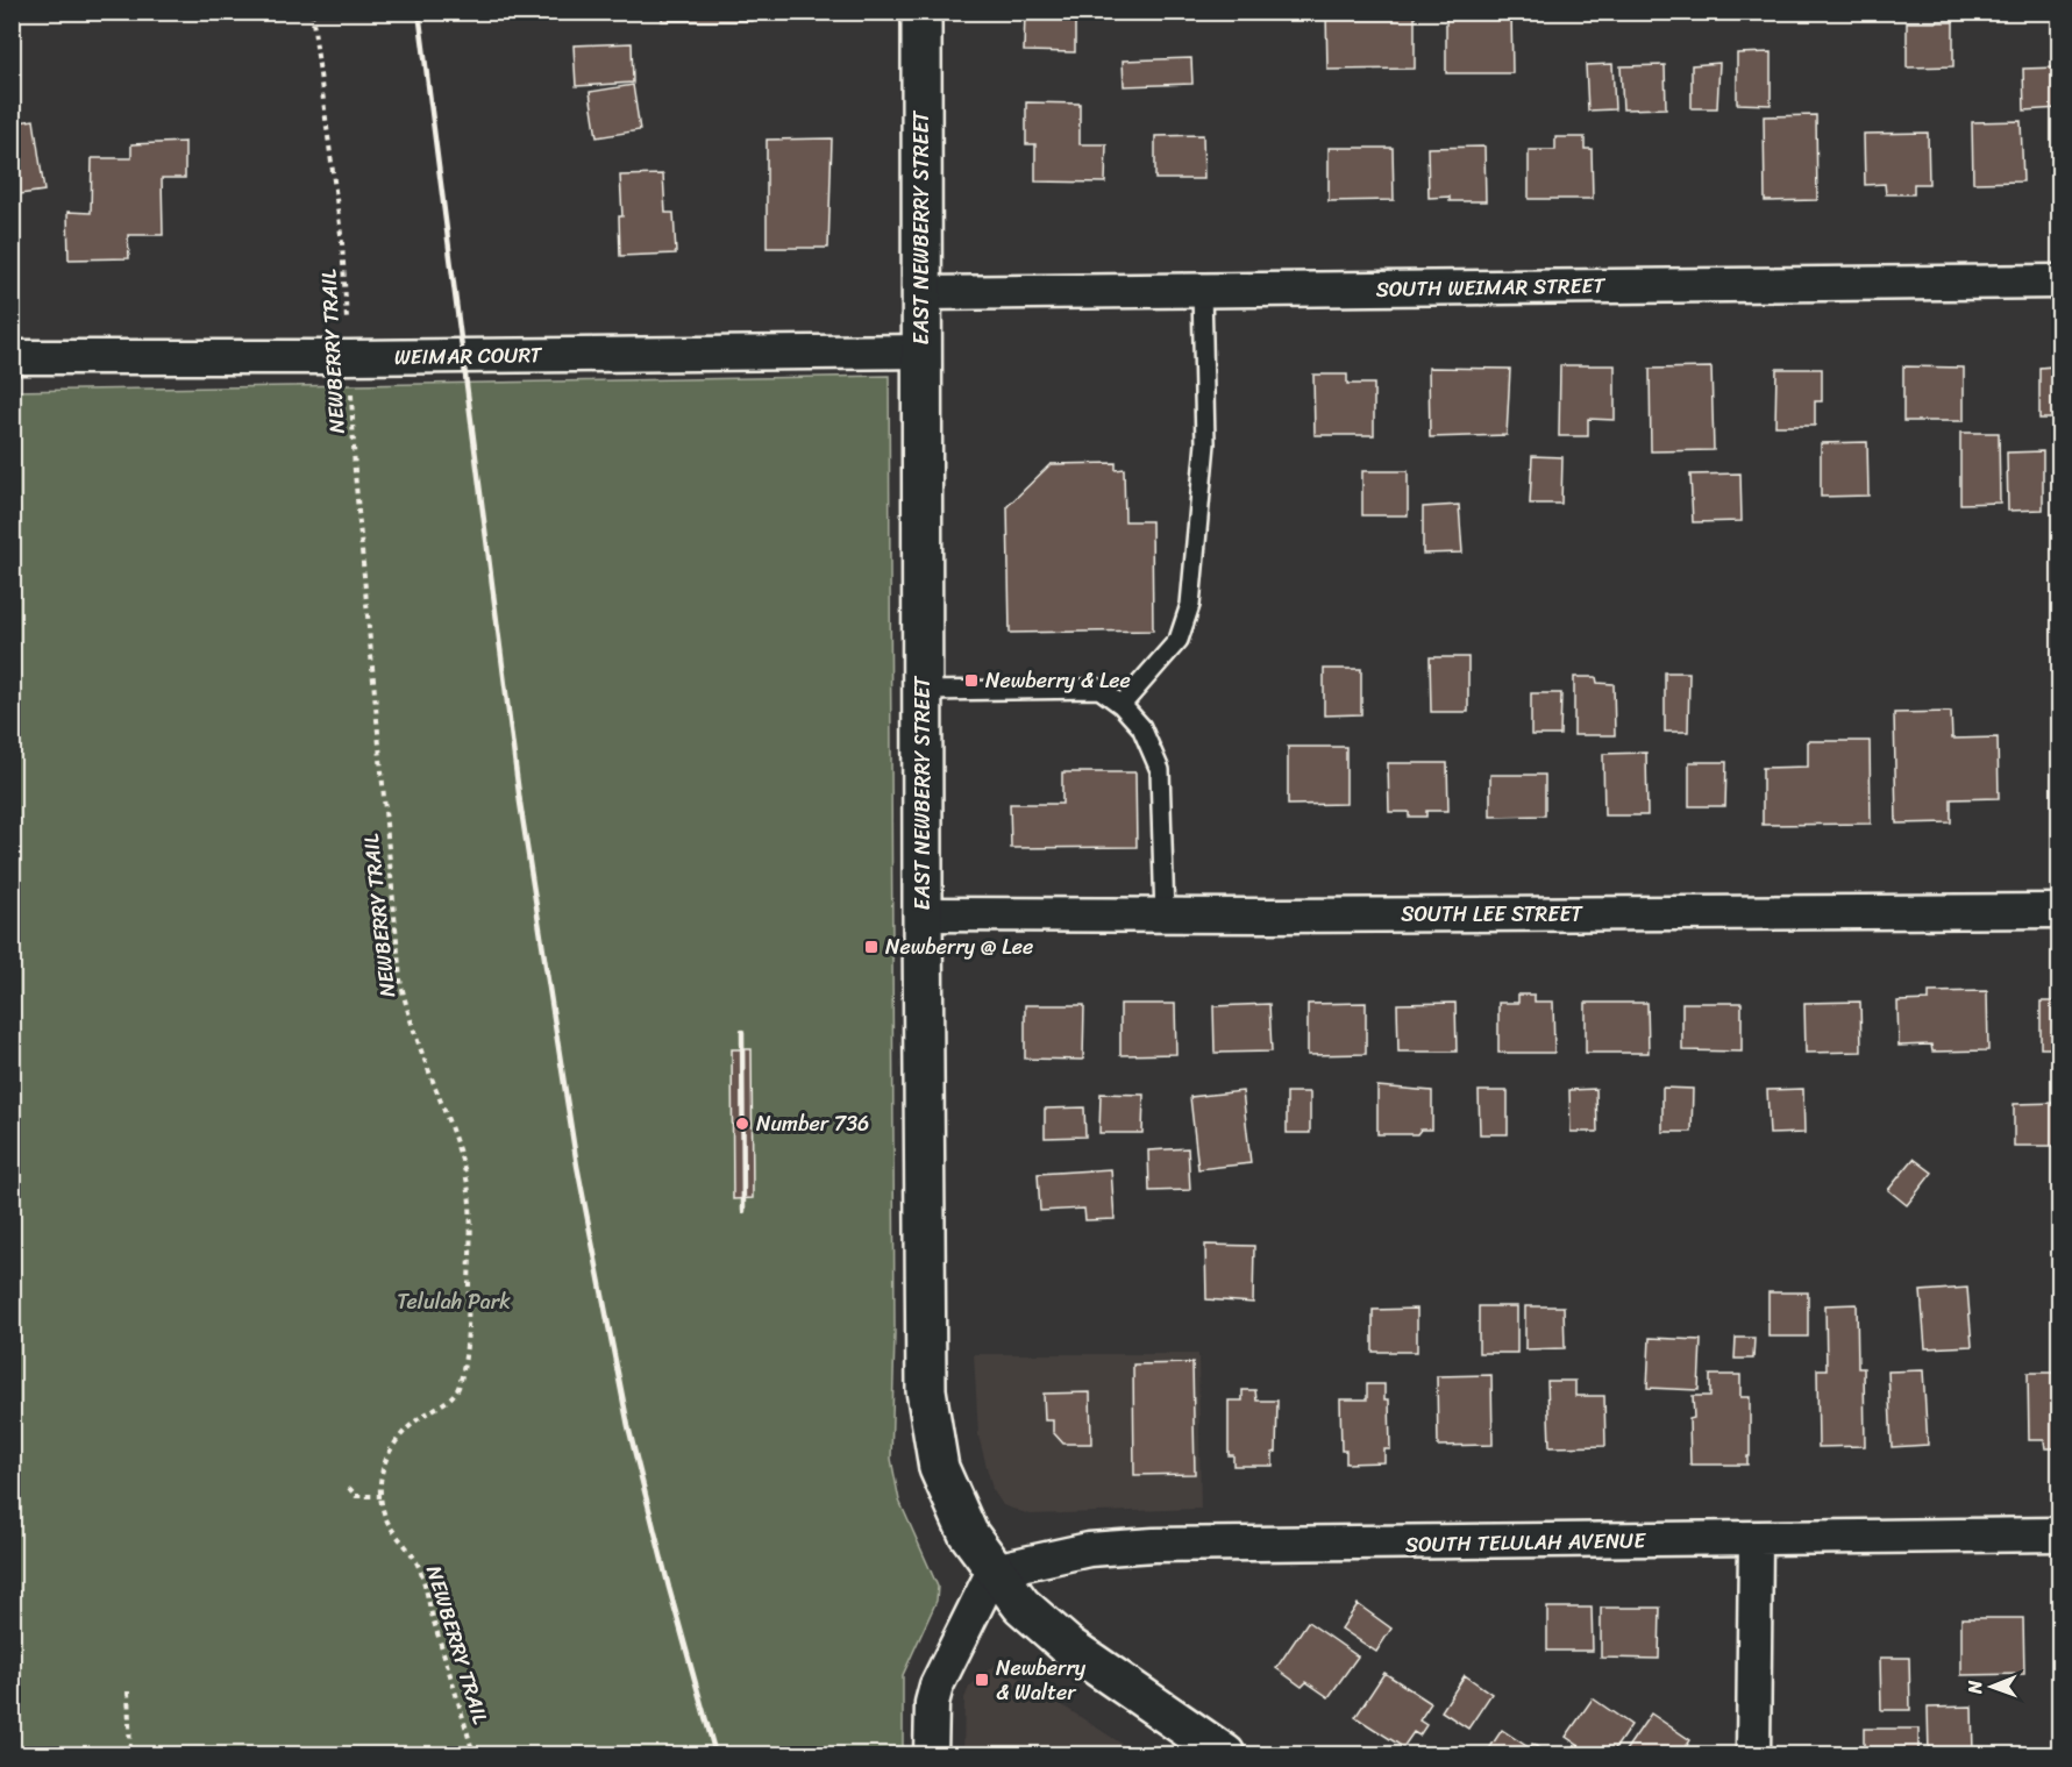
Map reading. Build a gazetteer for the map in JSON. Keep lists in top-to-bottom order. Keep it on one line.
{"streets":{"main road":["EAST NEWBERRY STREET"],"street":["SOUTH WEIMAR STREET","WEIMAR COURT","SOUTH LEE STREET","SOUTH TELULAH AVENUE"],"path":["NEWBERRY TRAIL"]},"crossings":[["EAST NEWBERRY STREET","SOUTH WEIMAR STREET"],["EAST NEWBERRY STREET","WEIMAR COURT"],["EAST NEWBERRY STREET","SOUTH LEE STREET"],["EAST NEWBERRY STREET","SOUTH TELULAH AVENUE"],["NEWBERRY TRAIL","WEIMAR COURT"]],"parks":["Telulah Park"],"places":{"transit":["Newberry & Lee","Newberry @ Lee","Newberry & Walter"],"other":["Number 736"]},"north":"left"}
